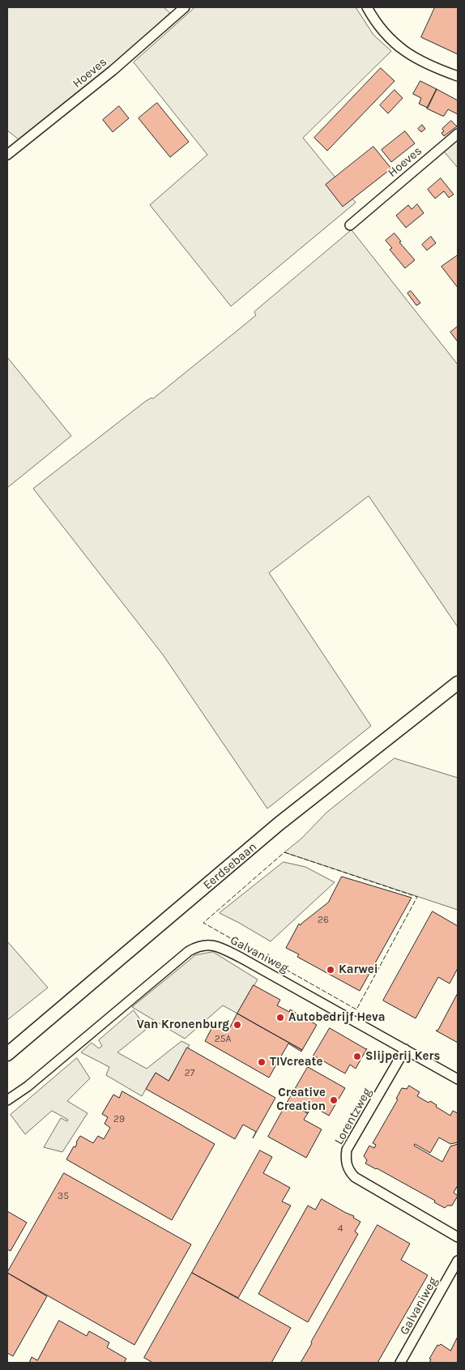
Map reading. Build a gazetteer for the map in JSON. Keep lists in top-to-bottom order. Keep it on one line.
{"streets":{"main road":["Eerdsebaan"],"street":["Hoeves","Galvaniweg","Lorentzweg"]},"crossings":[["Galvaniweg","Lorentzweg"]],"places":["Karwei","Autobedrijf Heva","Van Kronenburg","Slijperij Kers","TIVcreate","Creative Creation"],"house_numbers":["26","25A","27","29","35","4"]}
